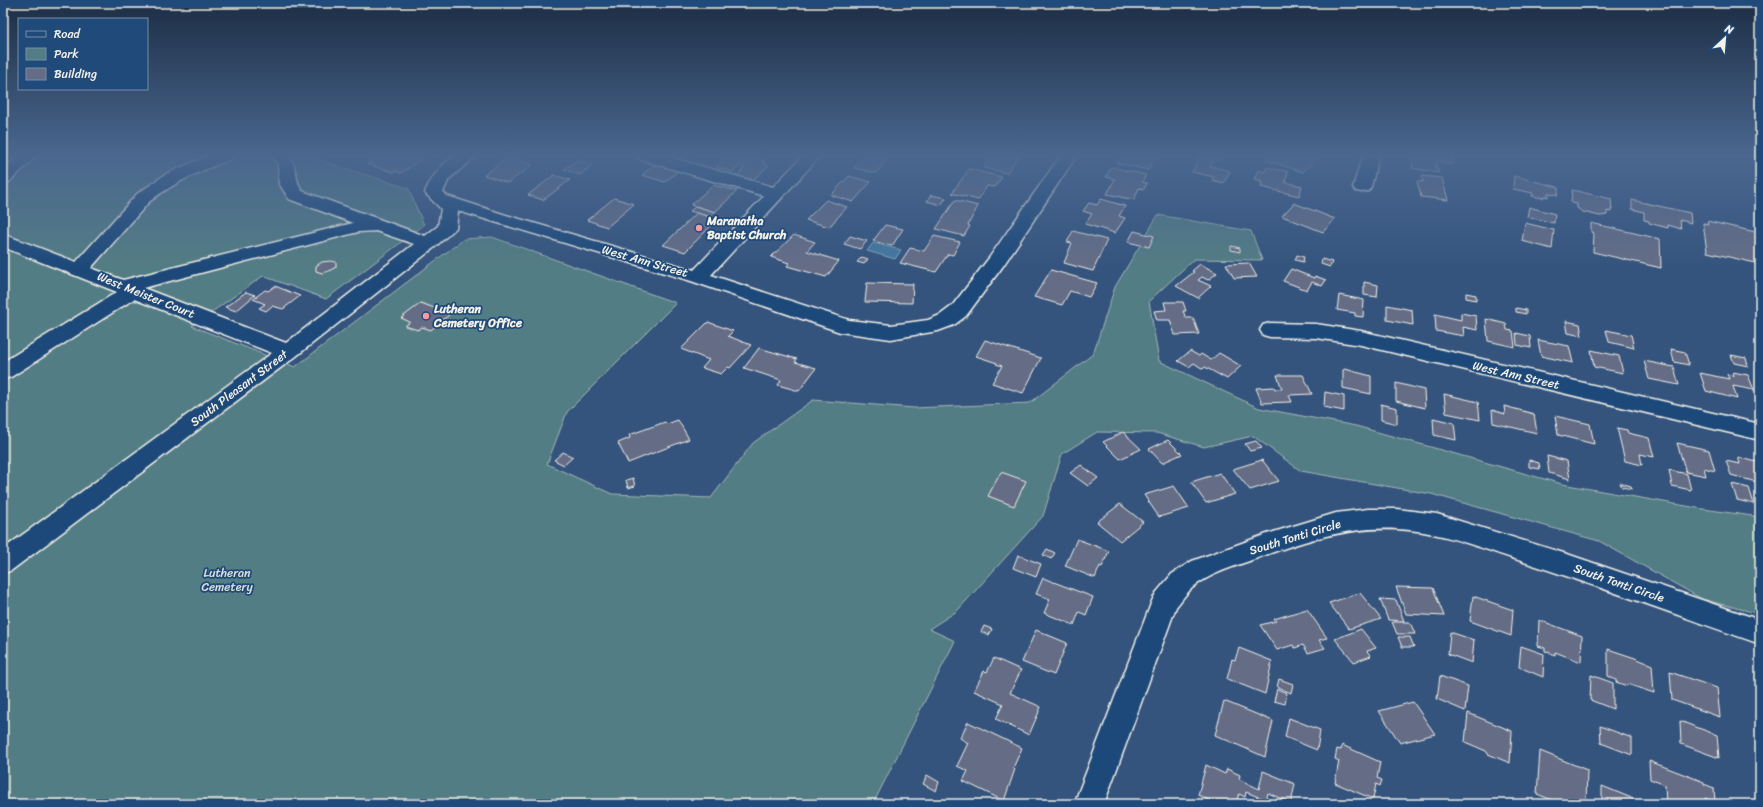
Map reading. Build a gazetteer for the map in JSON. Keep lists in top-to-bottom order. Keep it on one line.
{"streets":{"street":["West Ann Street","West Meister Court","South Pleasant Street","South Tonti Circle"]},"crossings":[["West Meister Court","South Pleasant Street"]],"parks":["Lutheran Cemetery"],"places":["Maranatha Baptist Church","Lutheran Cemetery Office"],"legend":["Road","Park","Building"],"north":"top right"}
